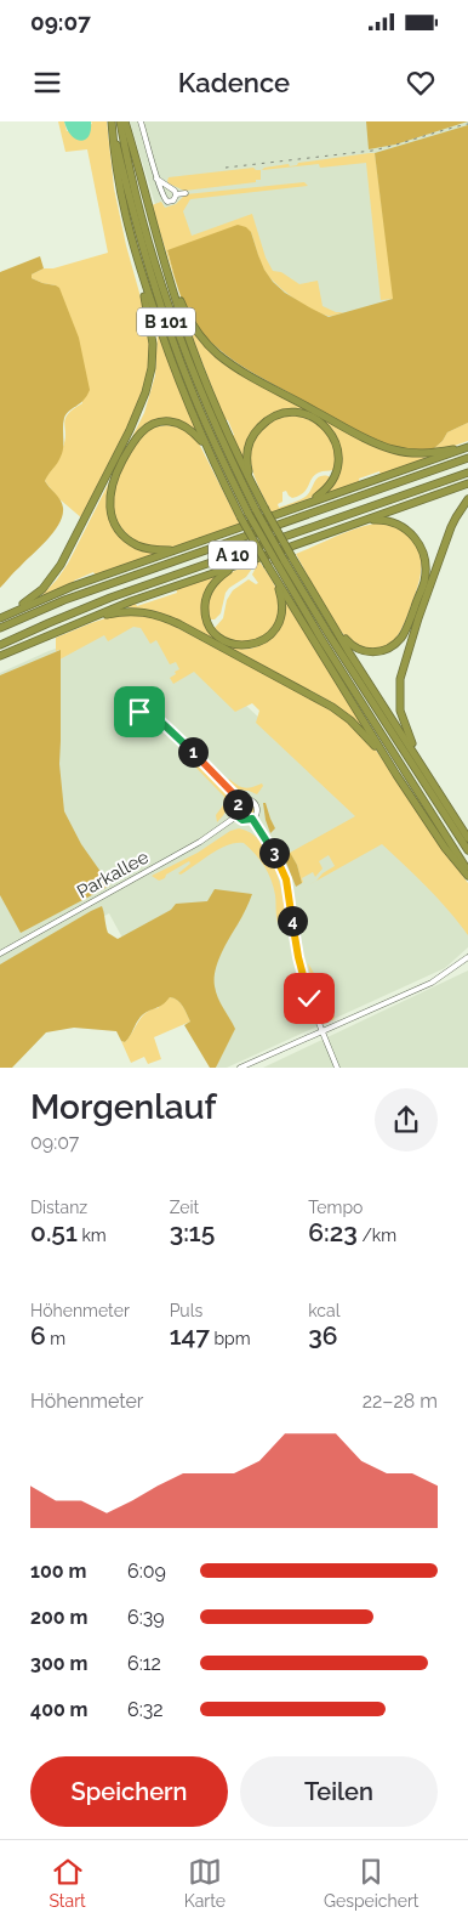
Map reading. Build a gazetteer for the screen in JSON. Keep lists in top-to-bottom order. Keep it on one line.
{"streets":{"highway":["B 101","A 10"],"street":["Parkallee"]},"page":{"status":"09:07","header":"Kadence","pins":["1","2","3","4"],"heading":["Morgenlauf","09:07"],"stats":[["Distanz","0.51 km"],["Zeit","3:15"],["Tempo","6:23 /km"],["Höhenmeter","6 m"],["Puls","147 bpm"],["kcal","36"]],"chart":["Höhenmeter","22–28 m"],"list":[{"name":"100 m","note":"6:09"},{"name":"200 m","note":"6:39"},{"name":"300 m","note":"6:12"},{"name":"400 m","note":"6:32"}],"buttons":["Speichern","Teilen"],"tabs":["Start","Karte","Gespeichert"]}}
